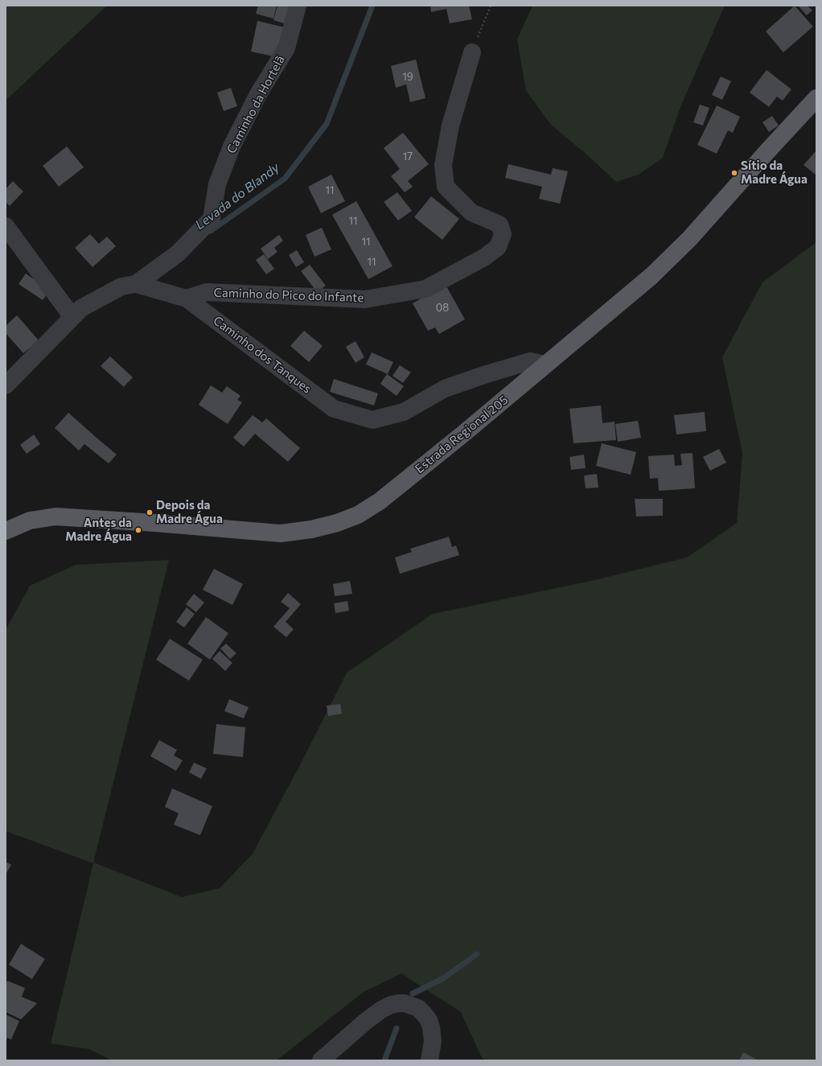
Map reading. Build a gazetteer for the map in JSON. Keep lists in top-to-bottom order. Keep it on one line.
{"streets":{"main road":["Estrada Regional 205"],"street":["Caminho da Hortelã","Caminho do Pico do Infante","Caminho dos Tanques"]},"crossings":[["Caminho da Hortelã","Caminho dos Tanques"],["Caminho do Pico do Infante","Caminho dos Tanques"],["Caminho dos Tanques","Estrada Regional 205"]],"water":["Levada do Blandy"],"places":["Sítio da Madre Água","Depois da Madre Água","Antes da Madre Água"],"house_numbers":["19","17","11","11","11","11","08"]}
